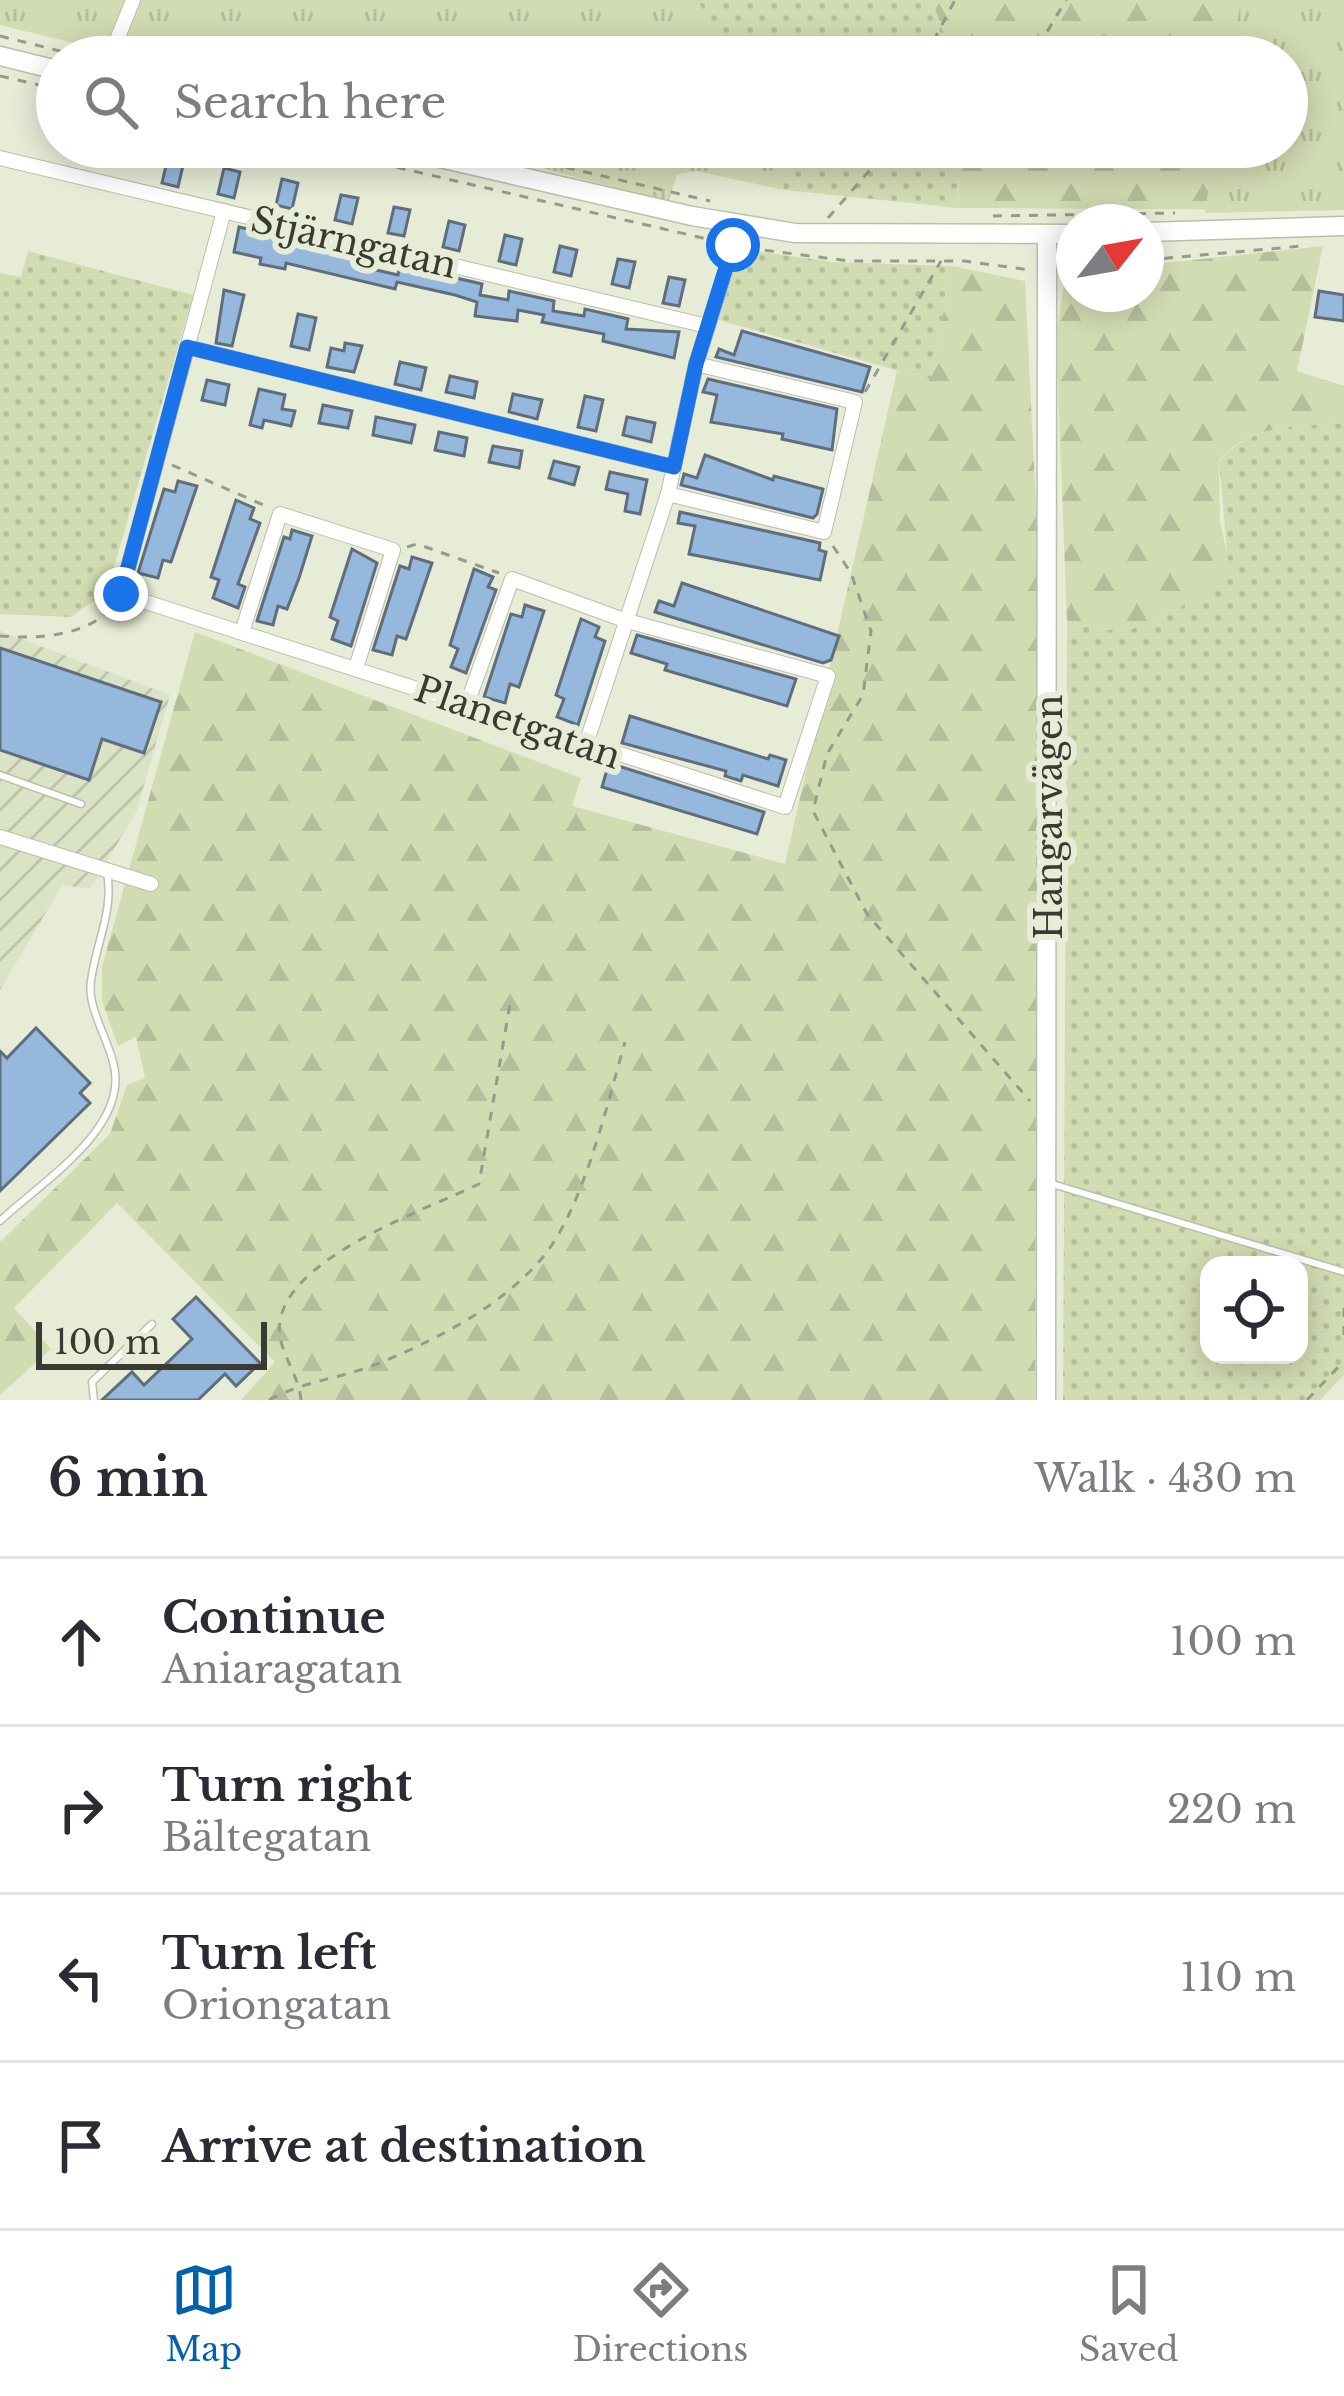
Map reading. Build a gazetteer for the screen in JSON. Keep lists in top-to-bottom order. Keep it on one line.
{"streets":{"street":["Stjärngatan","Planetgatan","Hangarvägen"]},"scale_bar":"100 m","north":"top right","page":{"search":"Search here","scale":"100 m","heading":["6 min","Walk · 430 m"],"list":[["Continue","Aniaragatan","100 m"],["Turn right","Bältegatan","220 m"],["Turn left","Oriongatan","110 m"],"Arrive at destination"],"nav":["Map","Directions","Saved"]}}
